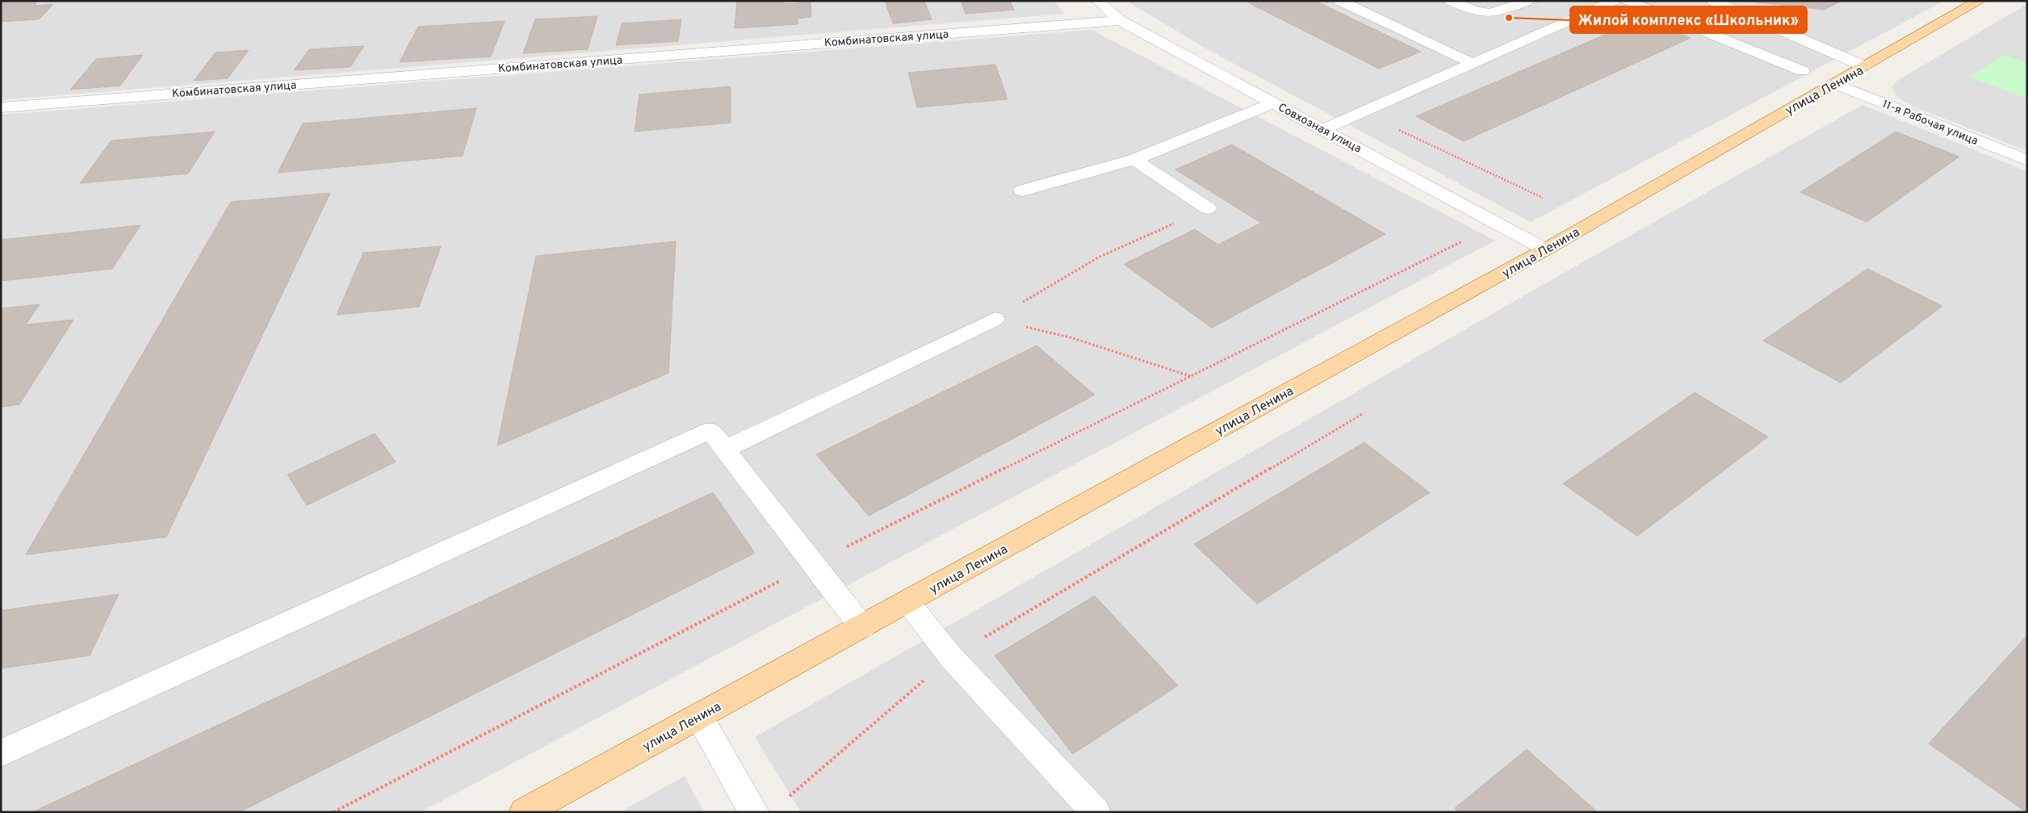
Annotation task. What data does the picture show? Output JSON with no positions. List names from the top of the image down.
{
  "streets": {
    "main road": ["улица Ленина"],
    "street": ["Комбинатовская улица", "11-я Рабочая улица", "Совхозная улица"]
  },
  "crossings": [
    ["Комбинатовская улица", "Совхозная улица"],
    ["улица Ленина", "11-я Рабочая улица"],
    ["улица Ленина", "Совхозная улица"]
  ],
  "places": ["Жилой комплекс «Школьник»"]
}
